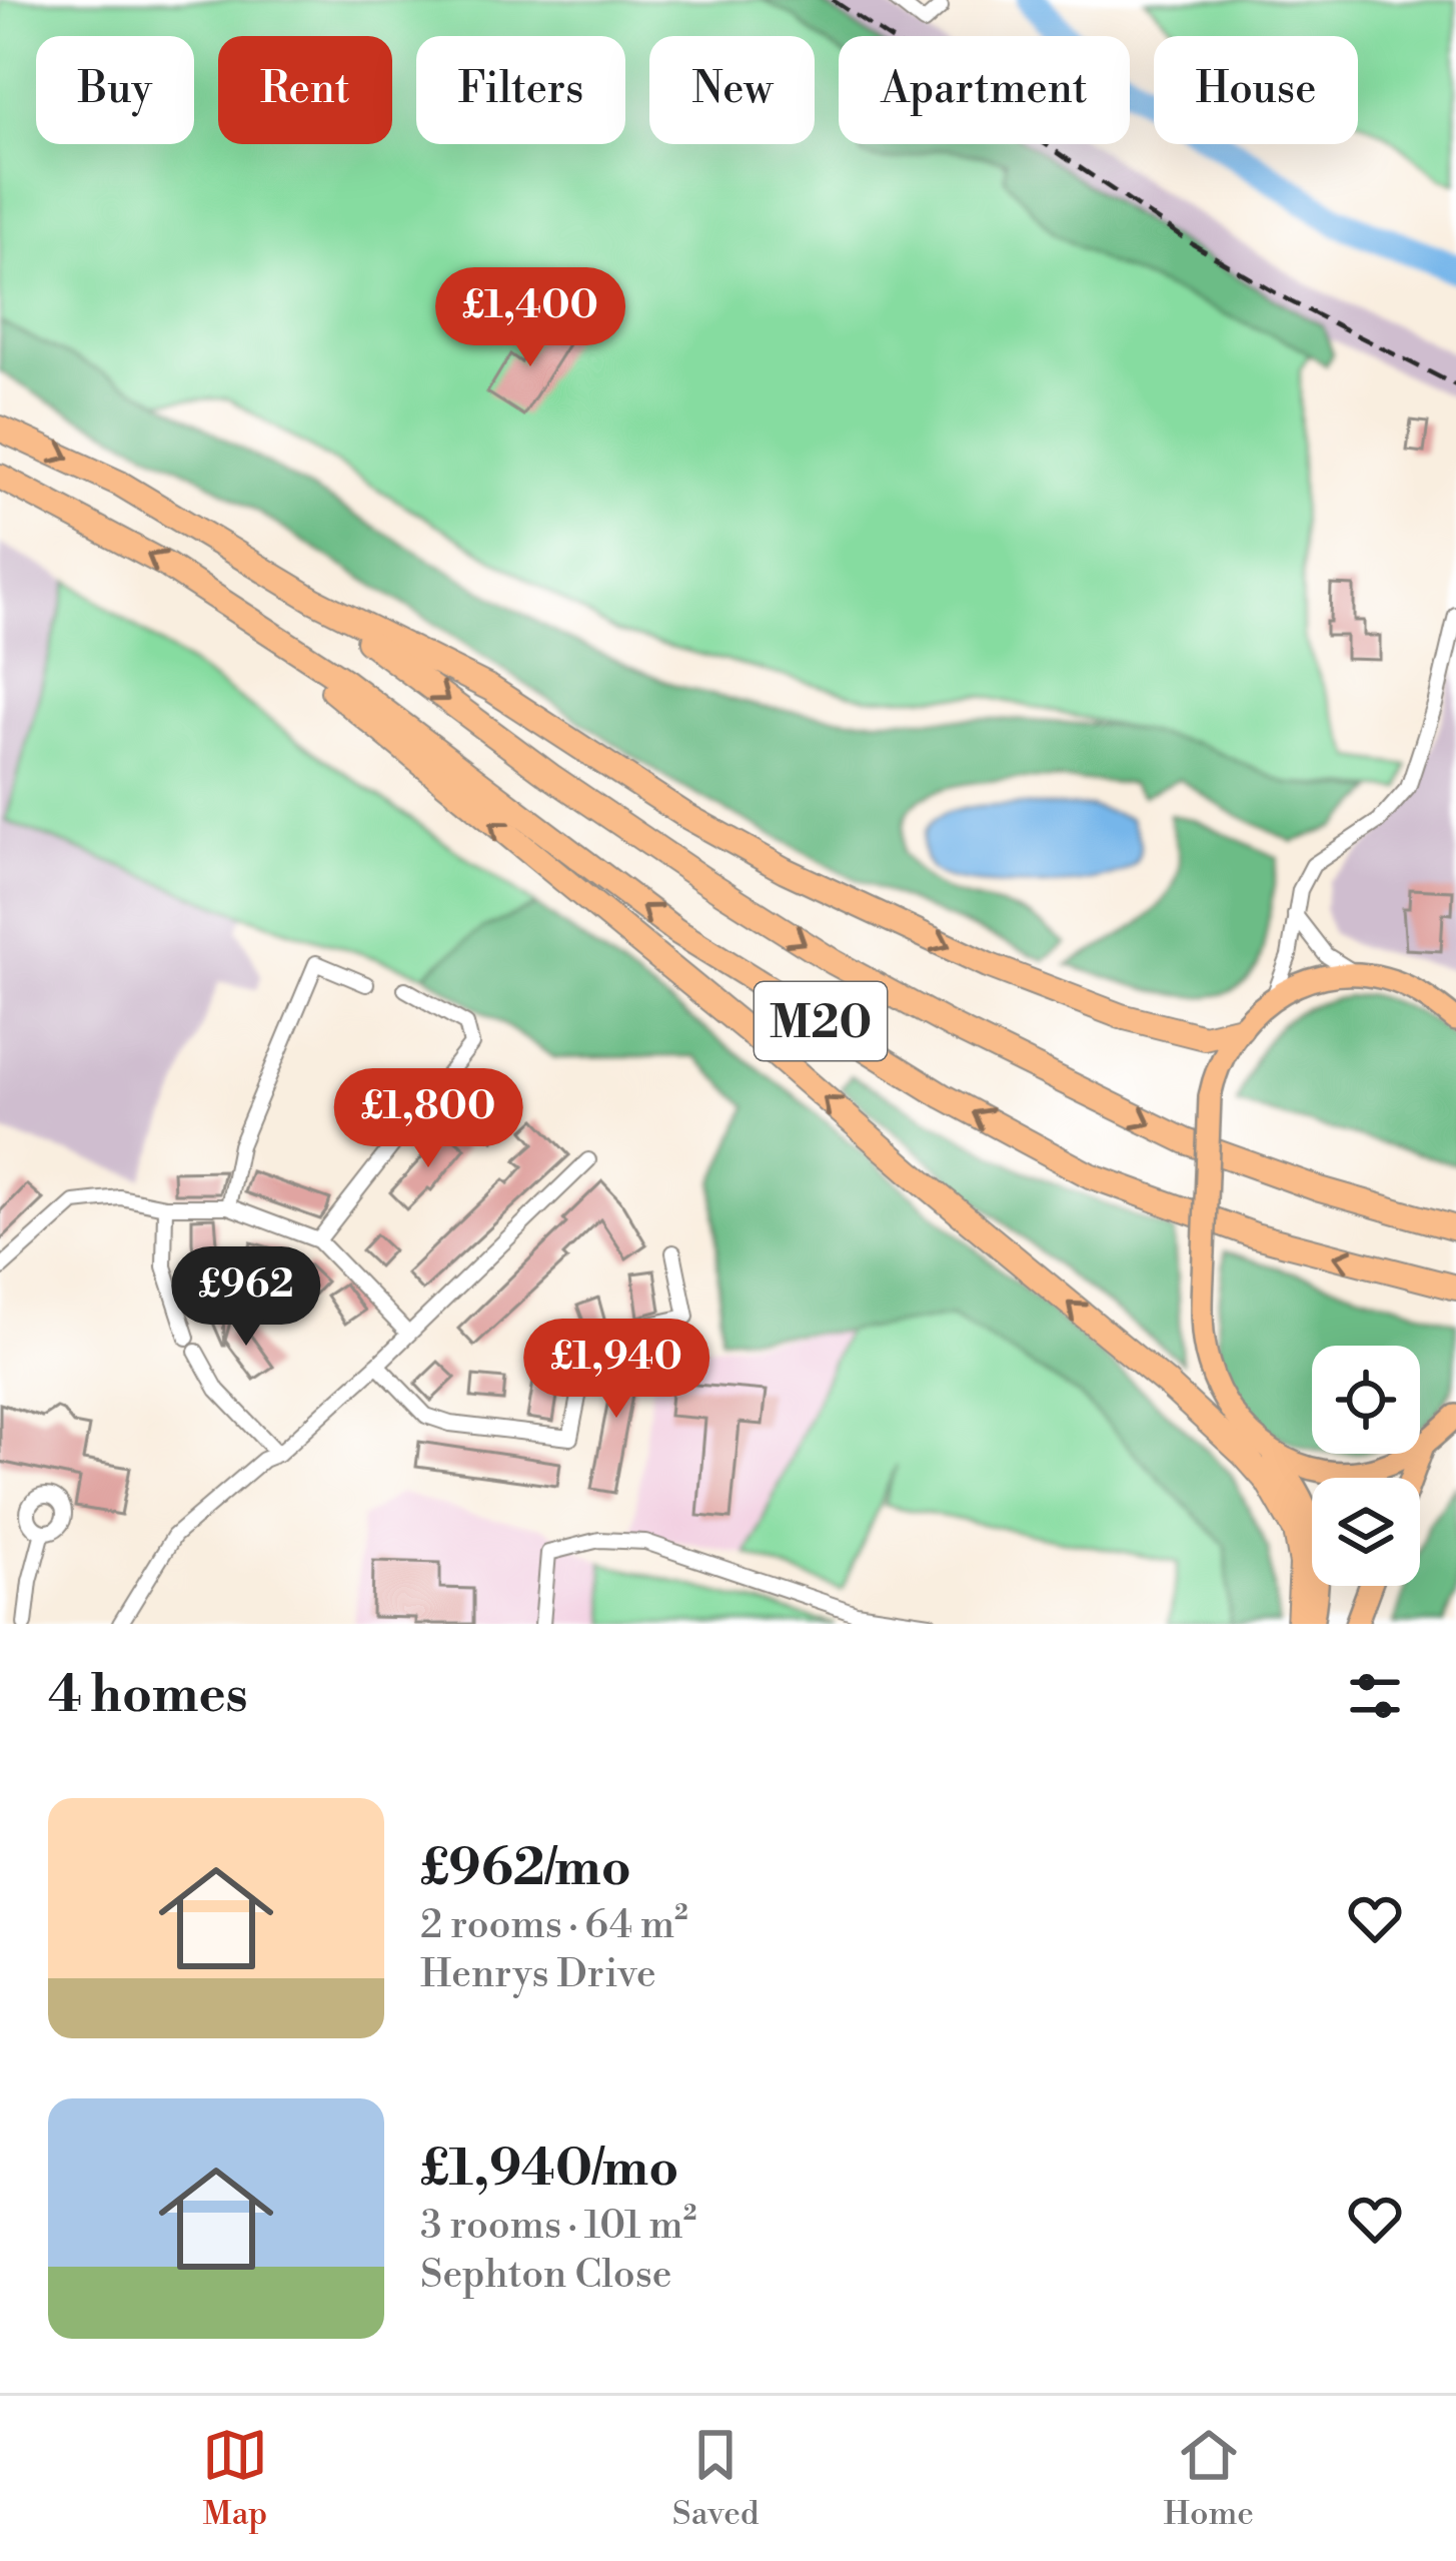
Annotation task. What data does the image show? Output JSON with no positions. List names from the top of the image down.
{
  "streets": {
    "highway": ["M20"]
  },
  "page": {
    "chip": [
      "Buy",
      "Rent",
      "Filters",
      "New",
      "Apartment",
      "House"
    ],
    "price": [
      "£1,400",
      "£1,800",
      "£962",
      "£1,940"
    ],
    "heading": "4 homes",
    "list": [
      {
        "name": "£962/mo",
        "note": "2 rooms · 64 m² · Henrys Drive"
      },
      {
        "name": "£1,940/mo",
        "note": "3 rooms · 101 m² · Sephton Close"
      }
    ],
    "tabs": ["Map", "Saved", "Home"]
  }
}
